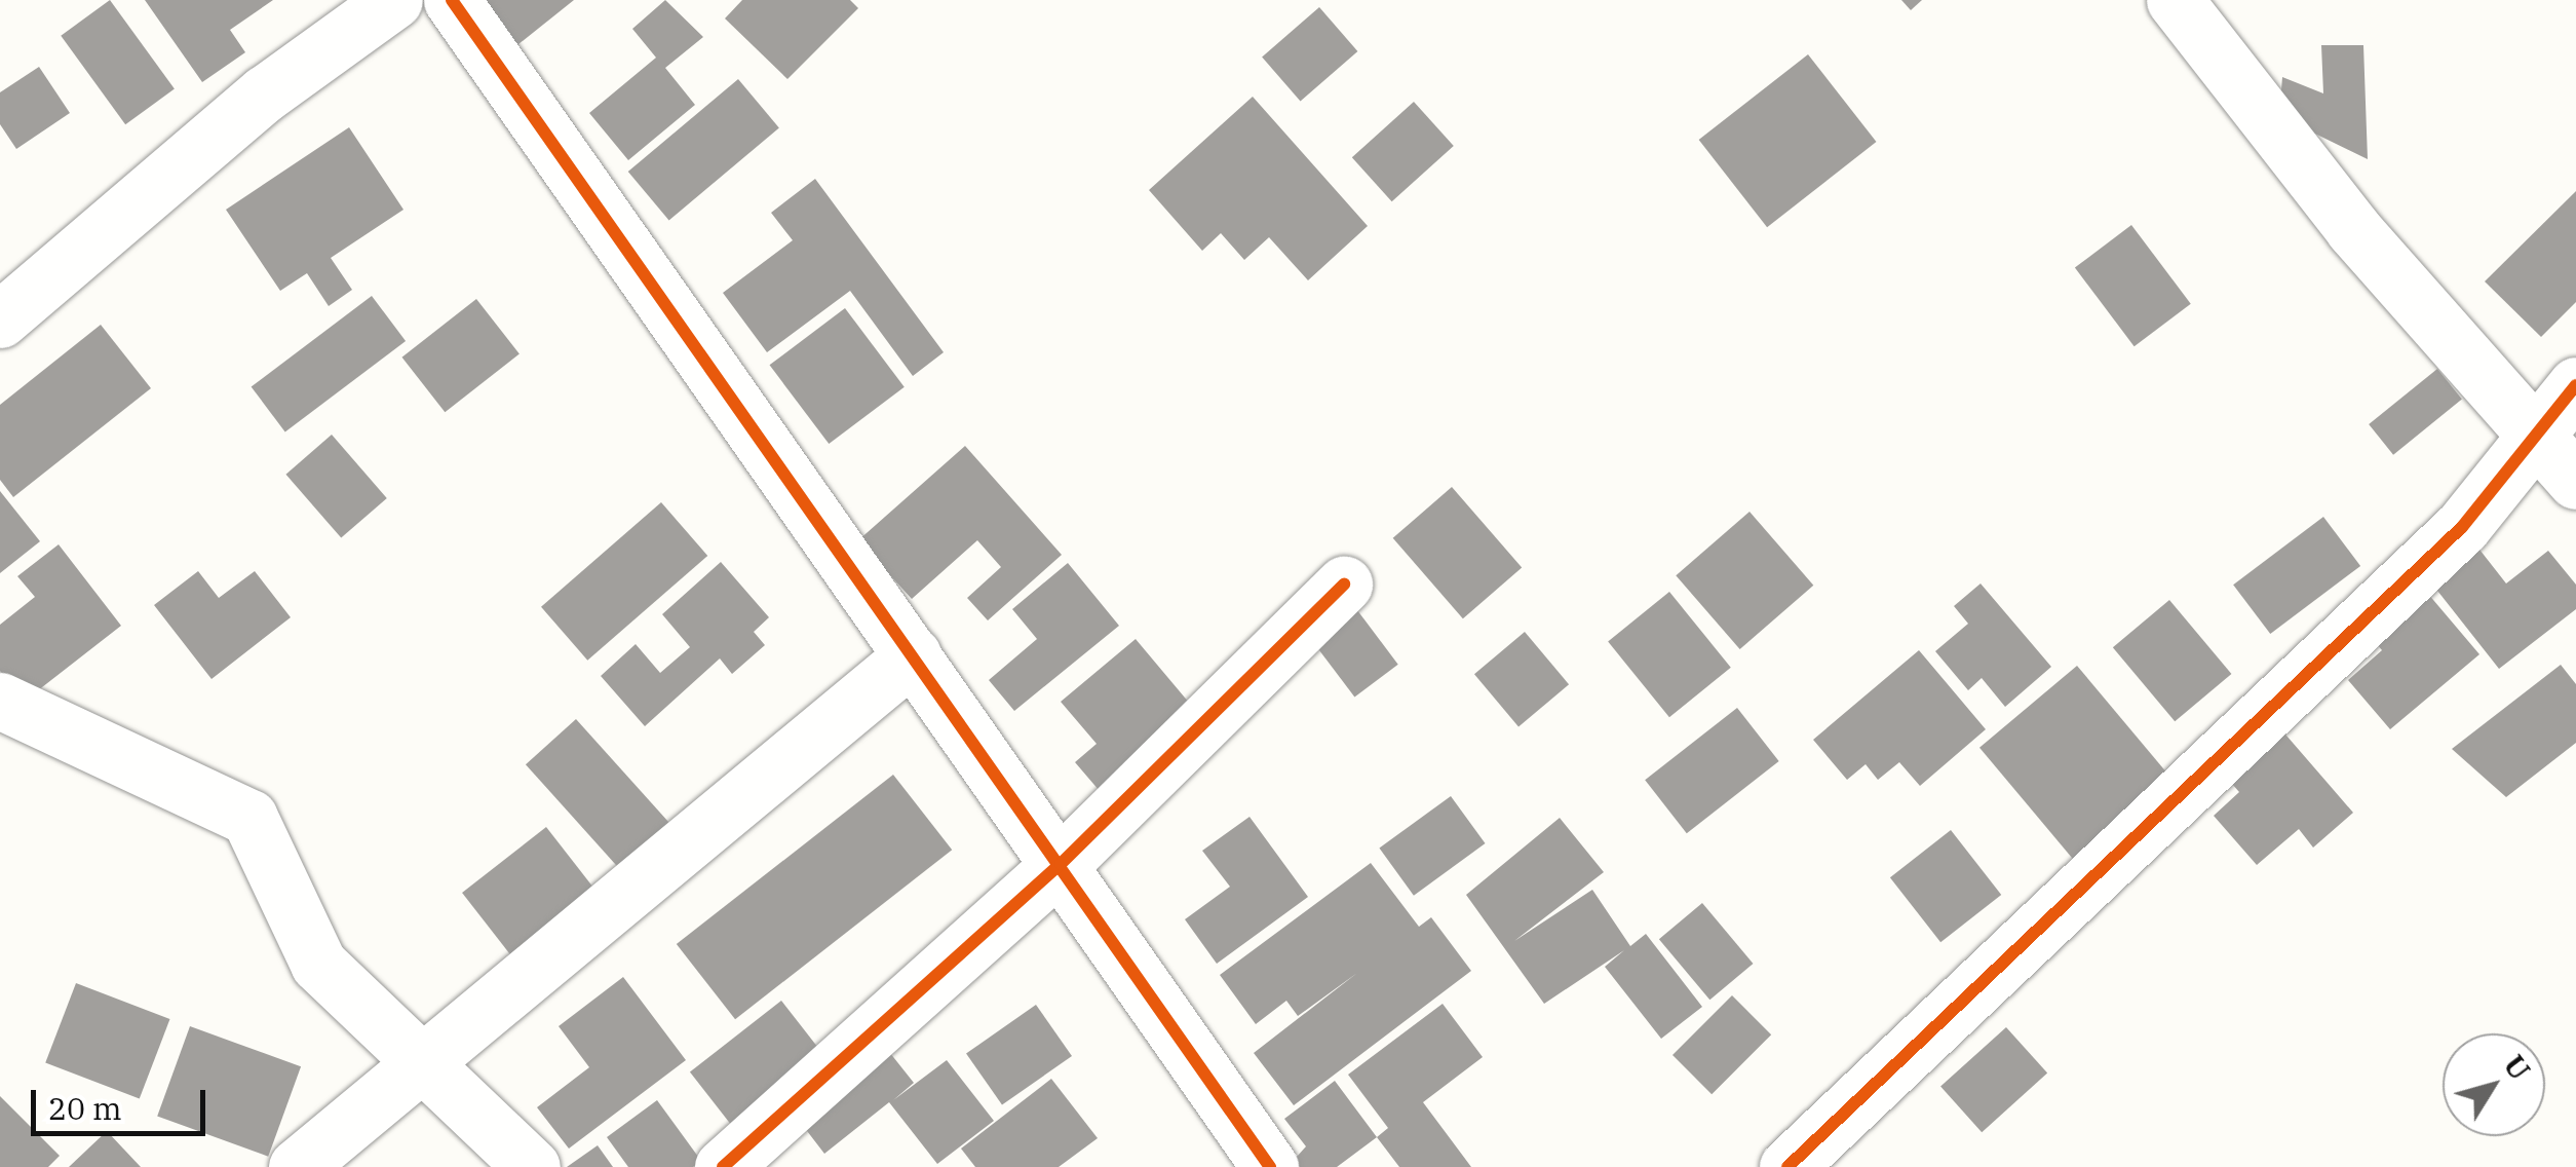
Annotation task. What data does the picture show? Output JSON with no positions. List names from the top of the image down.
{
  "scale_bar": "20 m",
  "north": "top right"
}
